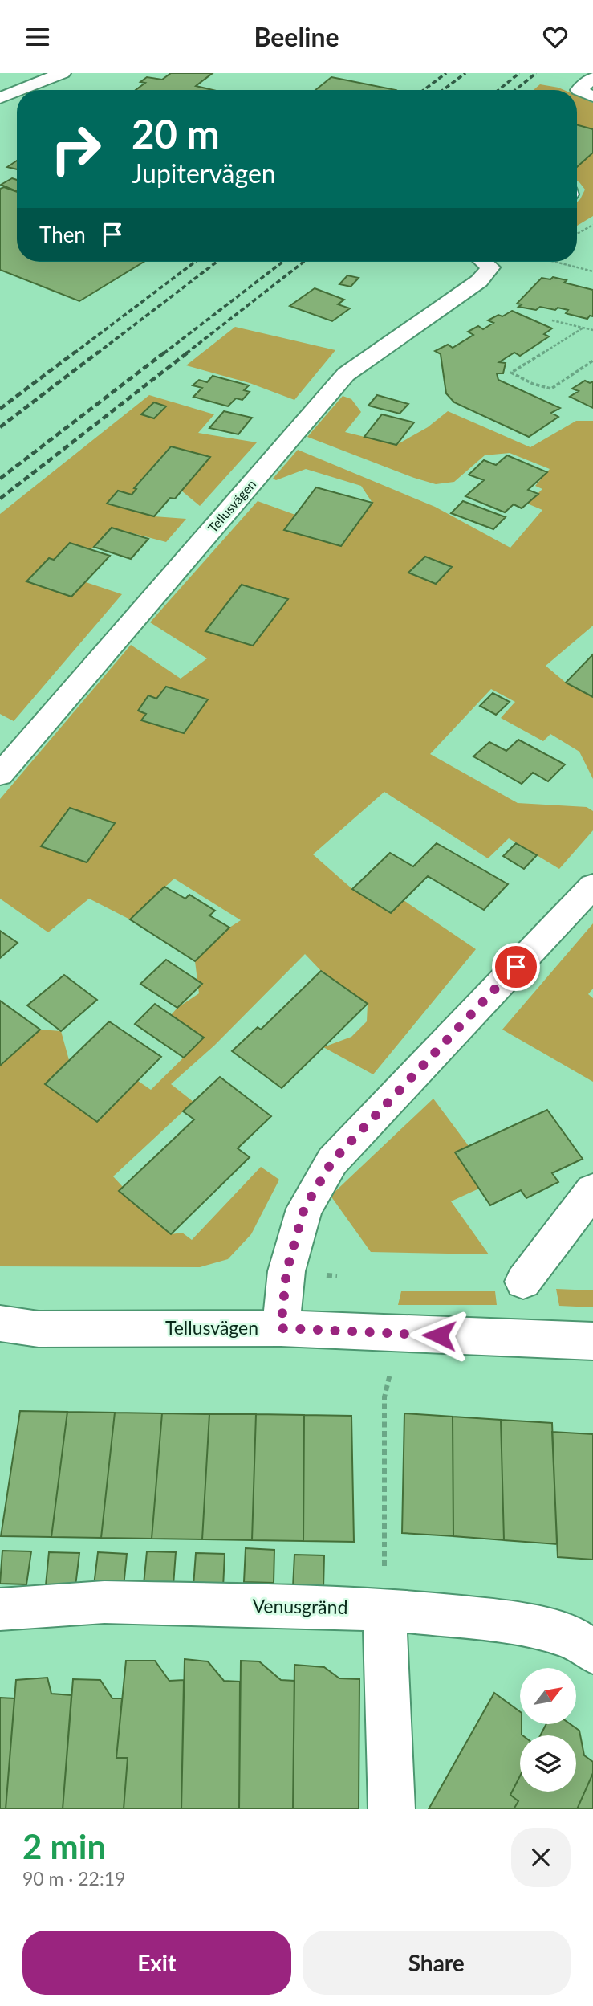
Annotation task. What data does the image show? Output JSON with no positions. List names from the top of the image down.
{
  "streets": {
    "street": ["Tellusvägen", "Venusgränd"]
  },
  "north": "top right",
  "page": {
    "header": "Beeline",
    "turn": ["20 m", "Jupitervägen"],
    "then": "Then",
    "heading": ["2 min", "90 m · 22:19"],
    "buttons": ["Exit", "Share"]
  }
}
